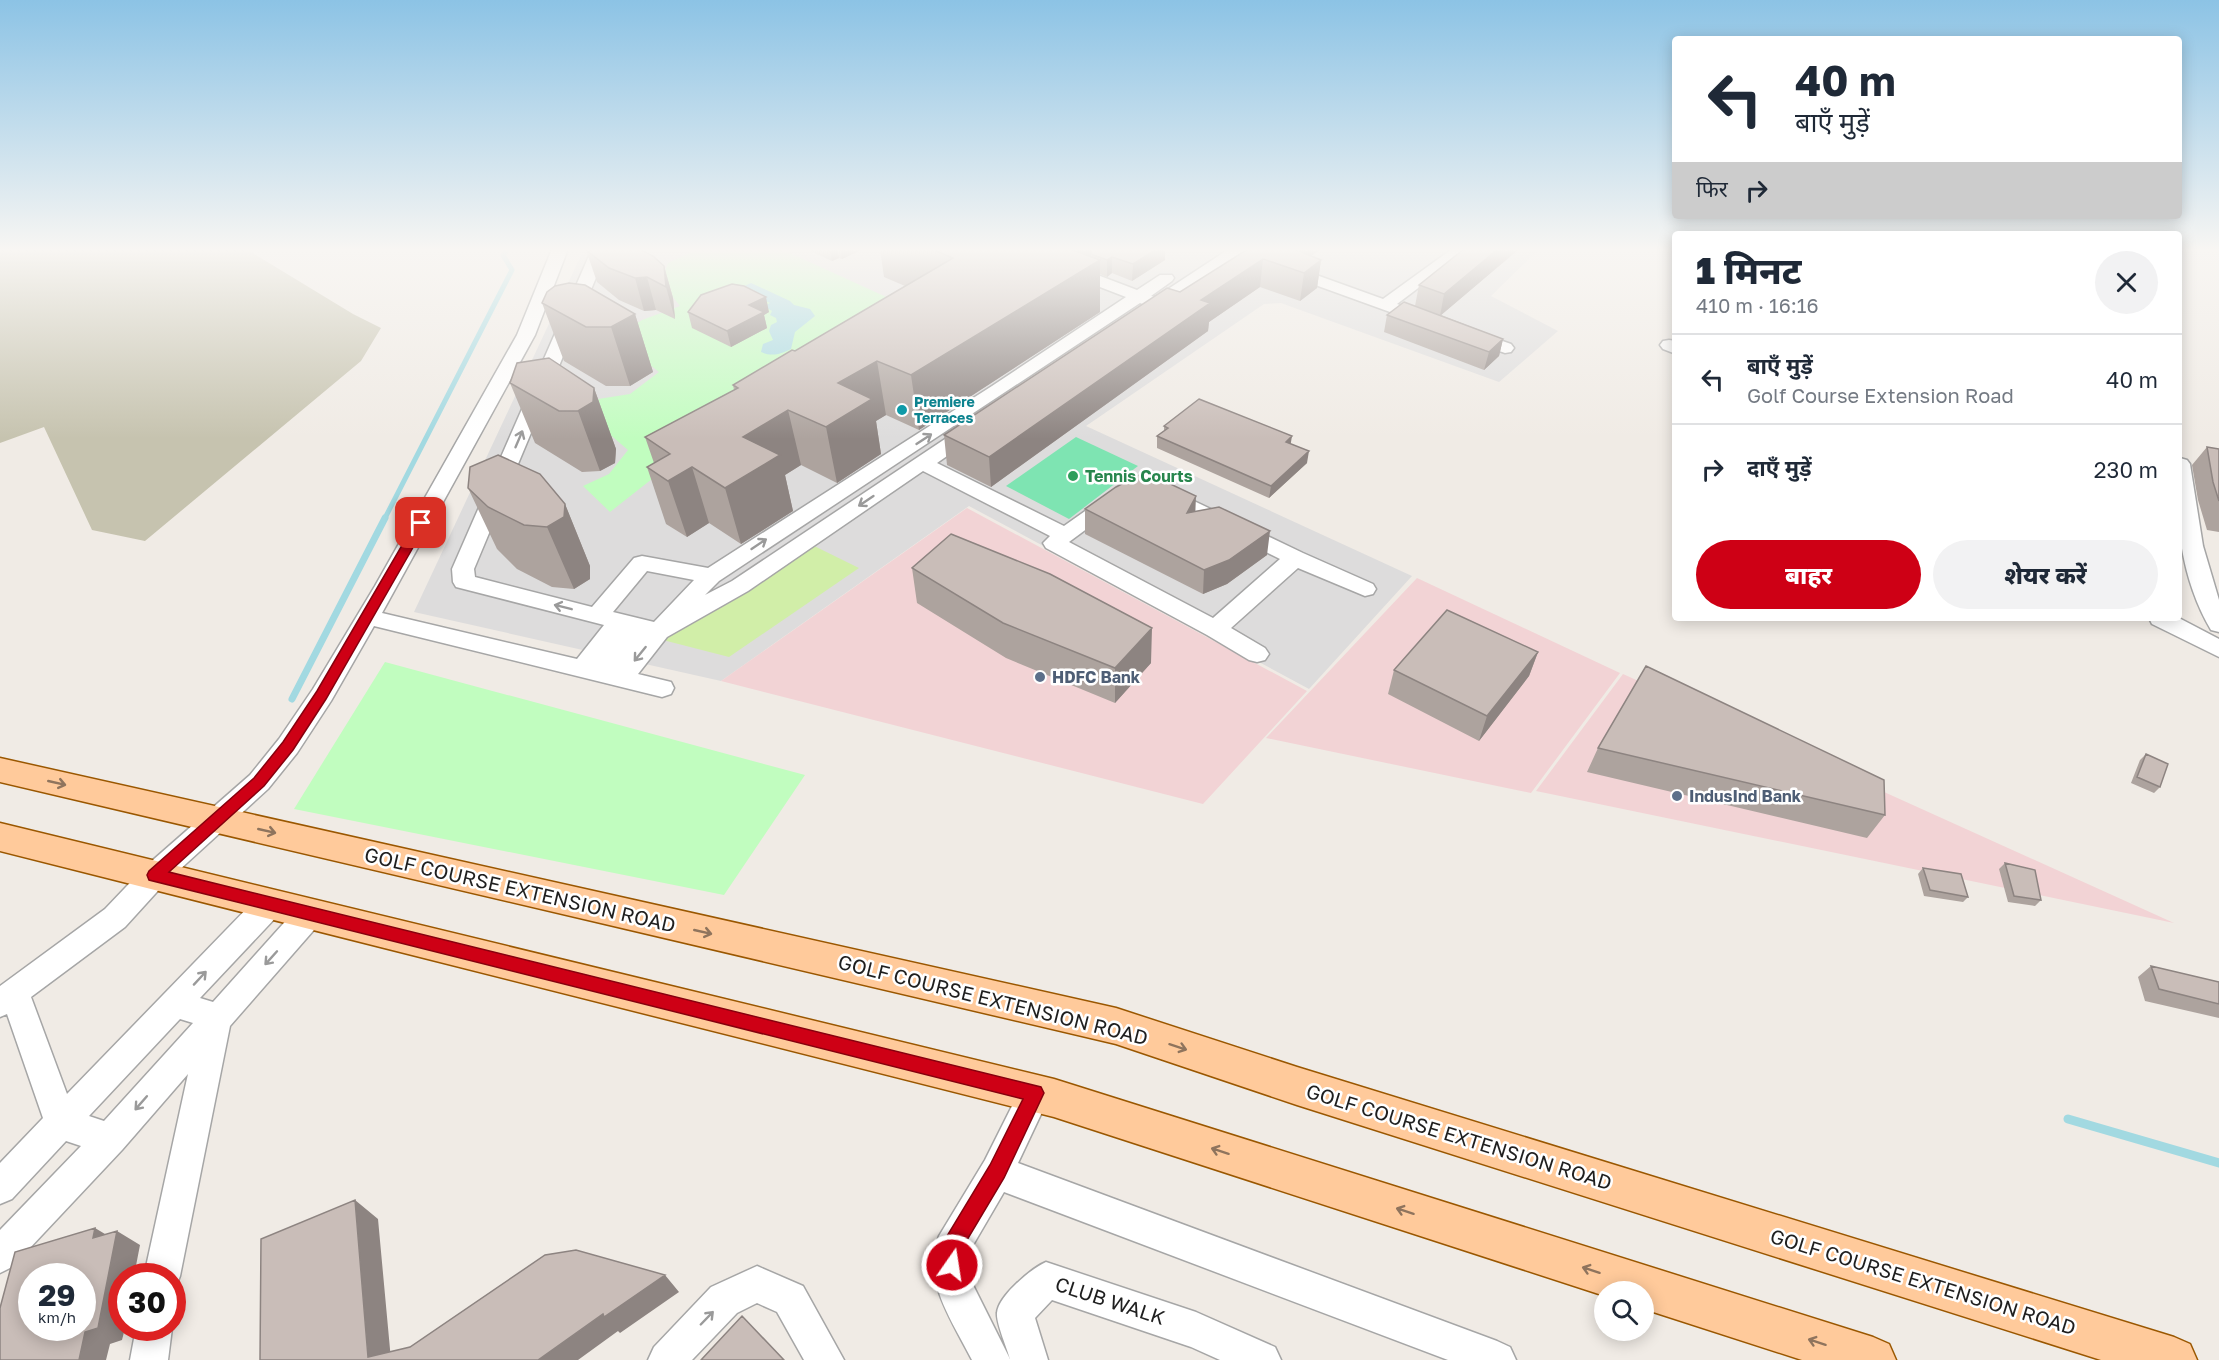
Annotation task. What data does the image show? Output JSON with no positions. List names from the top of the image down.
{
  "streets": {
    "main road": ["GOLF COURSE EXTENSION ROAD"],
    "street": ["CLUB WALK"]
  },
  "places": [
    "Premiere Terraces",
    "Tennis Courts",
    "HDFC Bank",
    "IndusInd Bank"
  ],
  "page": {
    "turn": ["40 m", "बाएँ मुड़ें"],
    "then": "फिर",
    "heading": ["1 मिनट", "410 m · 16:16"],
    "list": [
      {
        "name": "बाएँ मुड़ें",
        "note": "Golf Course Extension Road",
        "value": "40 m"
      },
      {
        "name": "दाएँ मुड़ें",
        "value": "230 m"
      }
    ],
    "buttons": ["बाहर", "शेयर करें"],
    "speed": "29 km/h",
    "limit": "30"
  }
}
